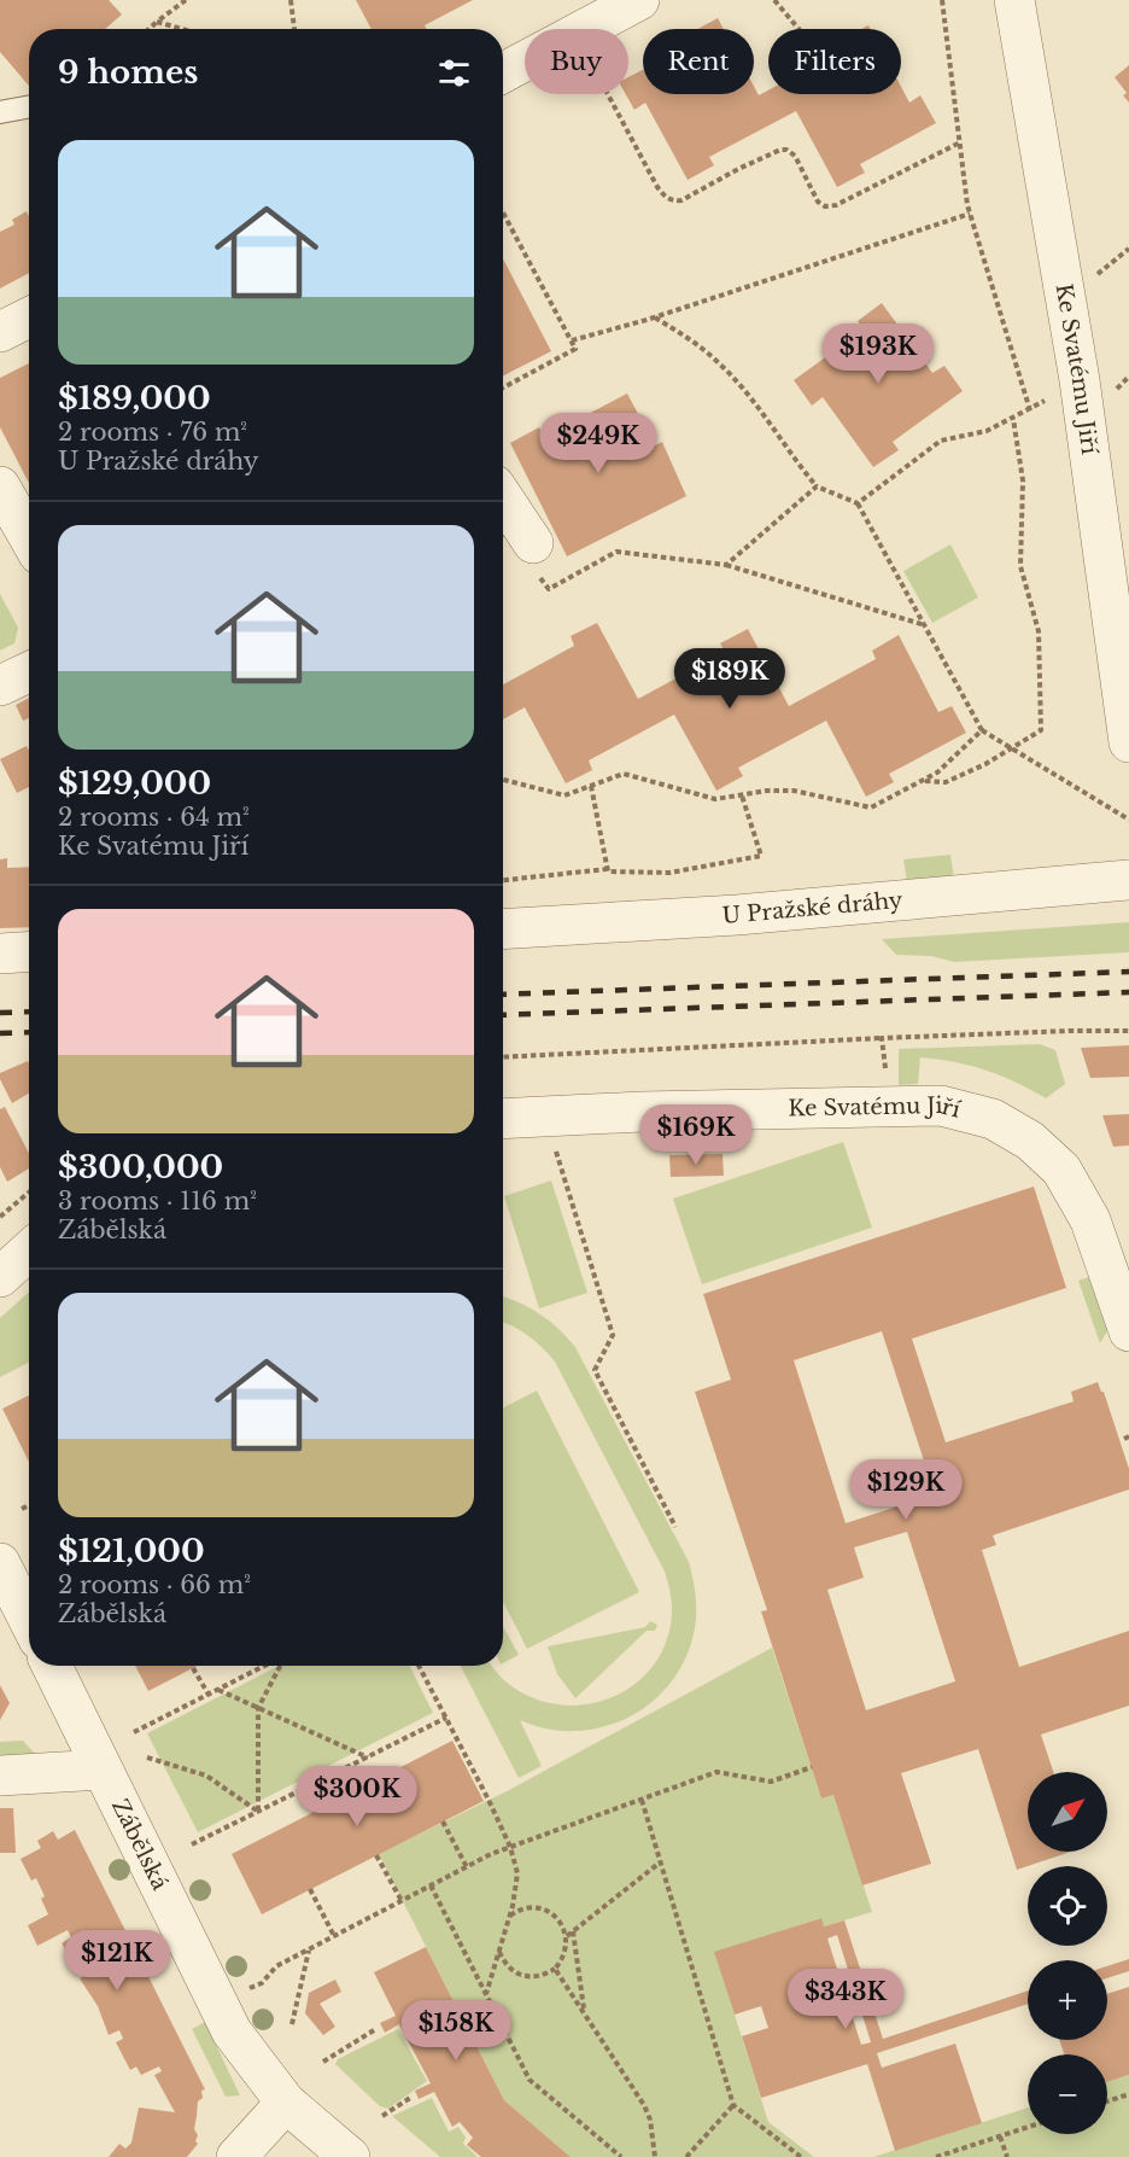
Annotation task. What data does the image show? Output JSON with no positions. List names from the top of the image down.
{
  "streets": {
    "street": ["Ke Svatému Jiří", "U Pražské dráhy", "Zábělská"]
  },
  "north": "top right",
  "page": {
    "chip": ["Buy", "Rent", "Filters"],
    "heading": "9 homes",
    "list": [
      {
        "name": "$189,000",
        "note": "2 rooms · 76 m² · U Pražské dráhy"
      },
      {
        "name": "$129,000",
        "note": "2 rooms · 64 m² · Ke Svatému Jiří"
      },
      {
        "name": "$300,000",
        "note": "3 rooms · 116 m² · Zábělská"
      },
      {
        "name": "$121,000",
        "note": "2 rooms · 66 m² · Zábělská"
      }
    ],
    "price": [
      "$193K",
      "$249K",
      "$189K",
      "$169K",
      "$129K",
      "$300K",
      "$121K",
      "$343K",
      "$158K"
    ],
    "map_buttons": ["+", "−"]
  }
}
